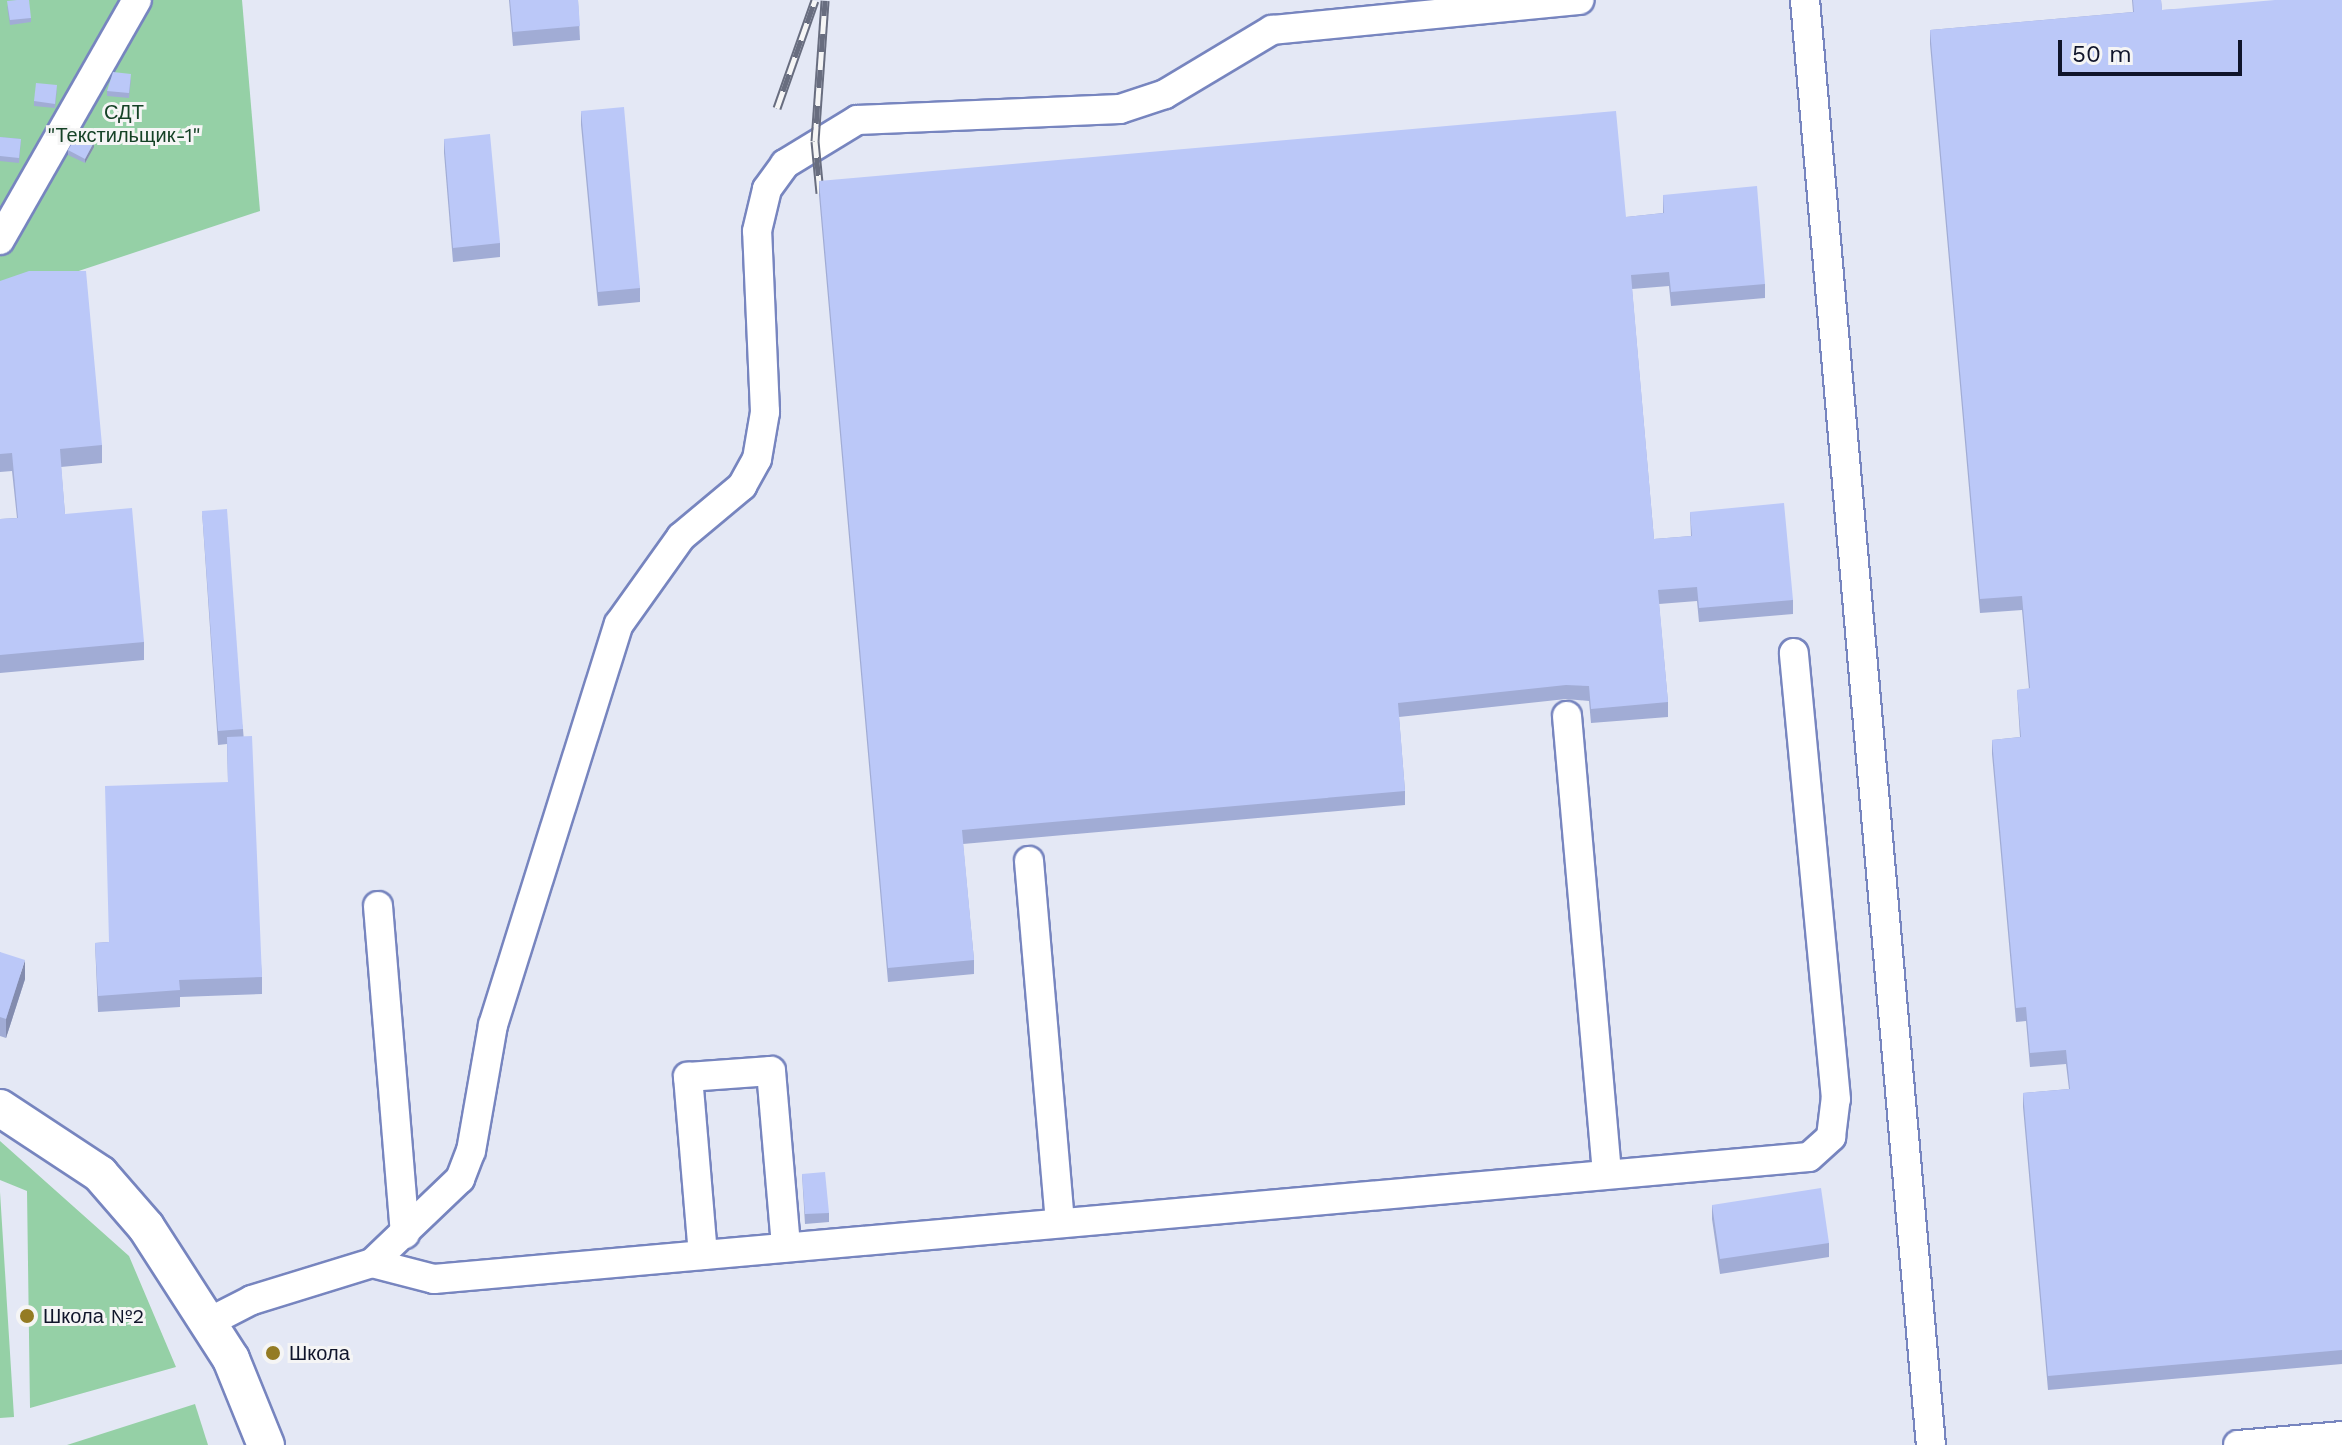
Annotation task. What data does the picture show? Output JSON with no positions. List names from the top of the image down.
{
  "parks": ["СДТ \"Текстильщик-1\""],
  "places": ["Школа №2", "Школа"],
  "scale_bar": "50 m"
}
